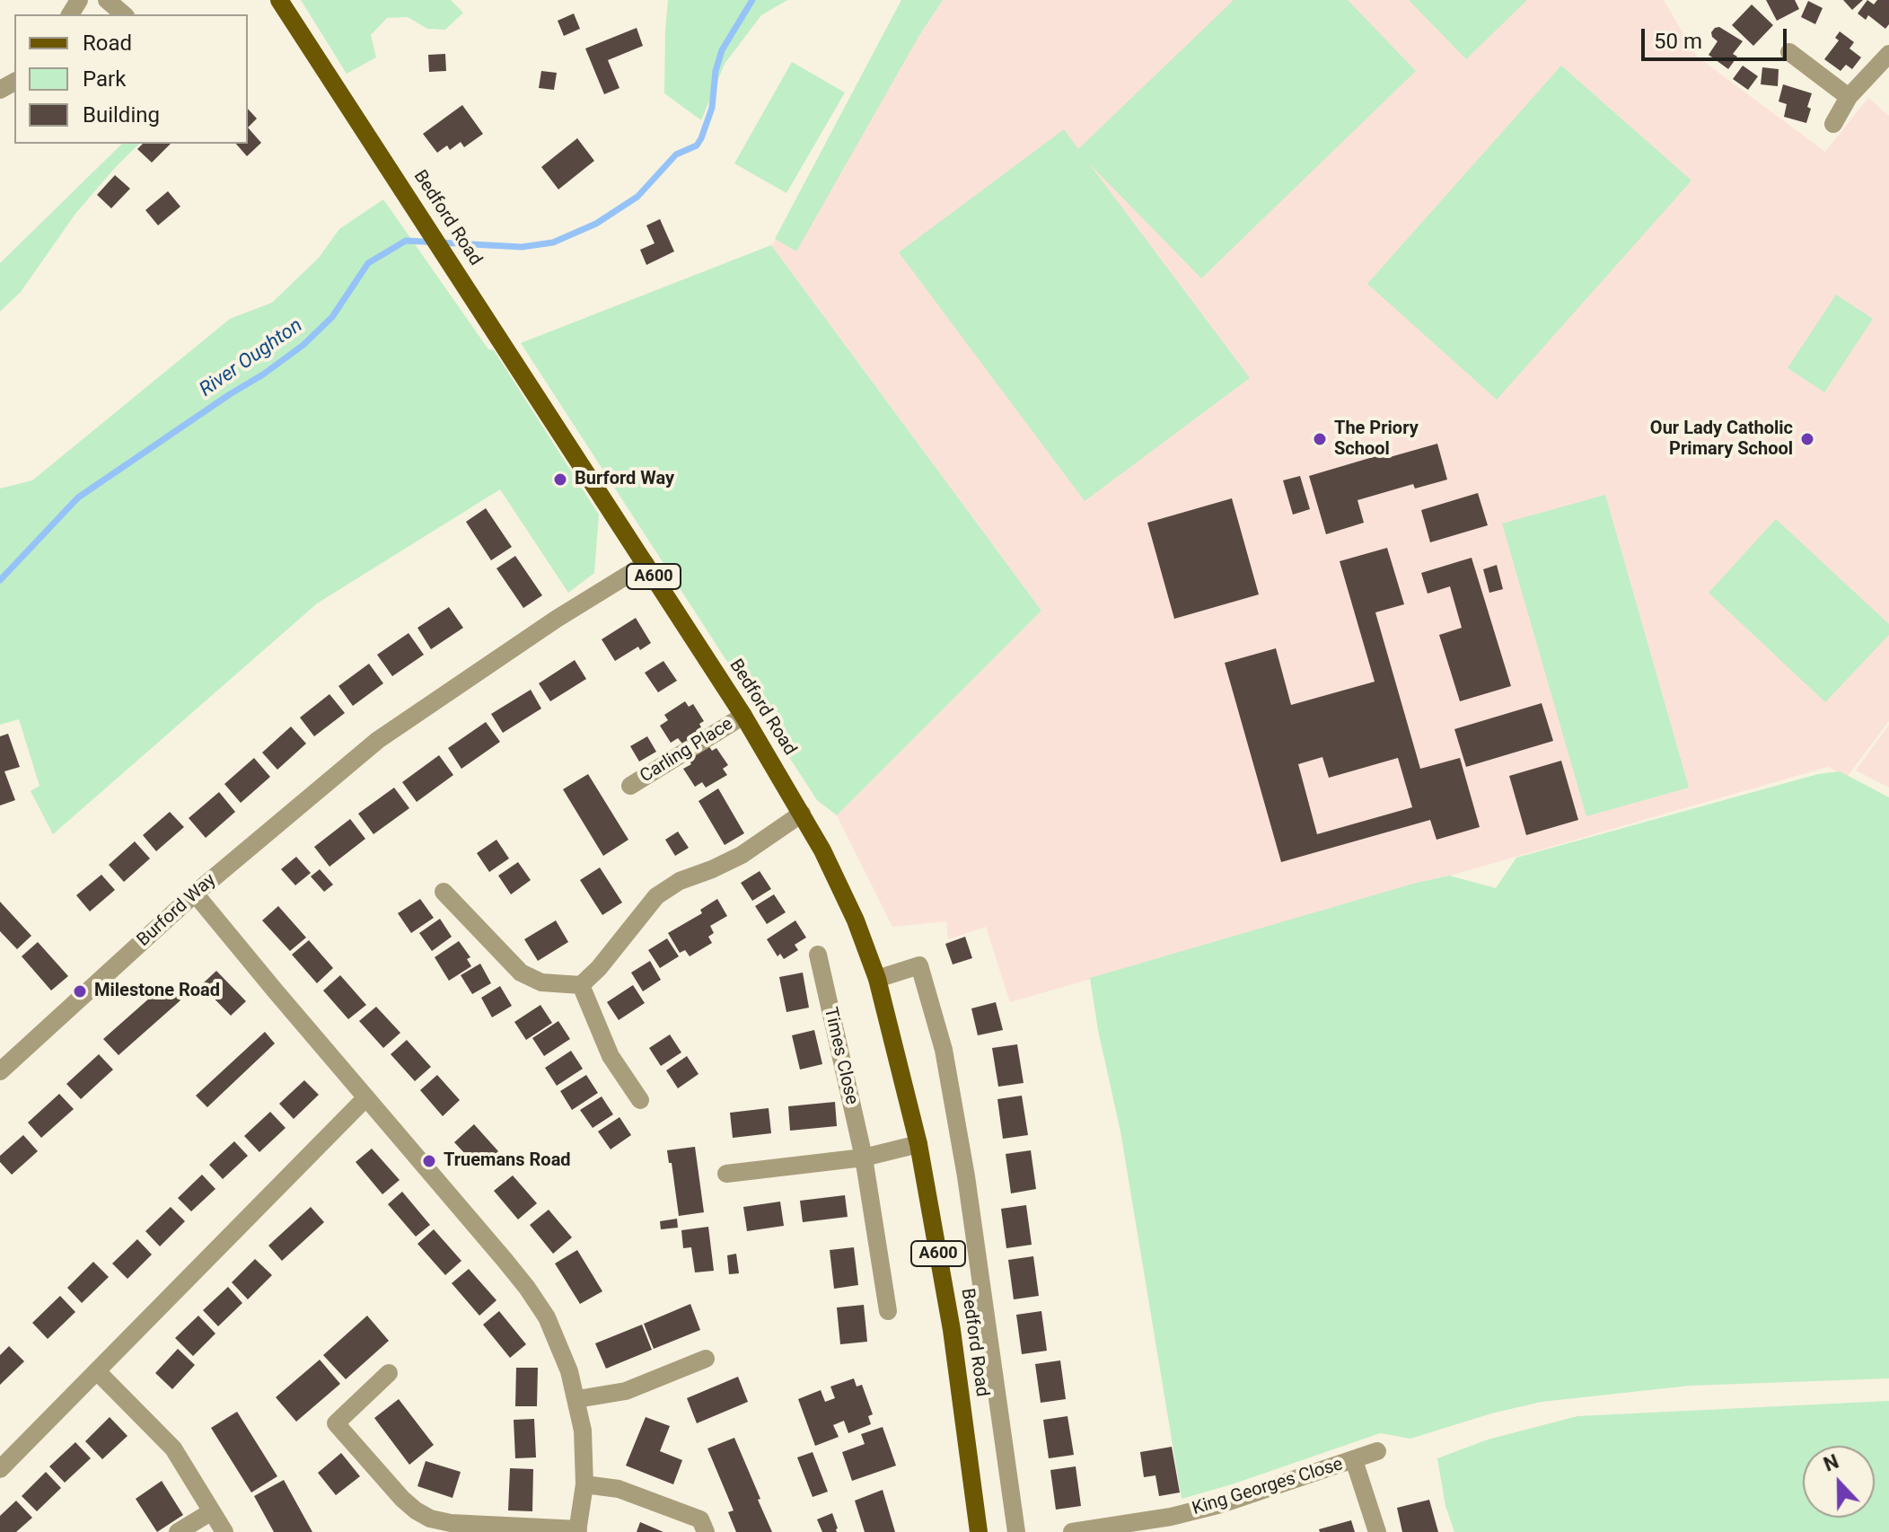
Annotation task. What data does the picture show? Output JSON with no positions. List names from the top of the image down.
{
  "streets": {
    "main road": ["Bedford Road", "A600"],
    "street": [
      "Carling Place",
      "Burford Way",
      "Times Close",
      "King Georges Close"
    ]
  },
  "crossings": [
    ["Bedford Road", "Carling Place"],
    ["Bedford Road", "Burford Way"]
  ],
  "water": ["River Oughton"],
  "places": [
    "The Priory School",
    "Our Lady Catholic Primary School",
    "Burford Way",
    "Milestone Road",
    "Truemans Road"
  ],
  "legend": ["Road", "Park", "Building"],
  "scale_bar": "50 m",
  "north": "top"
}
